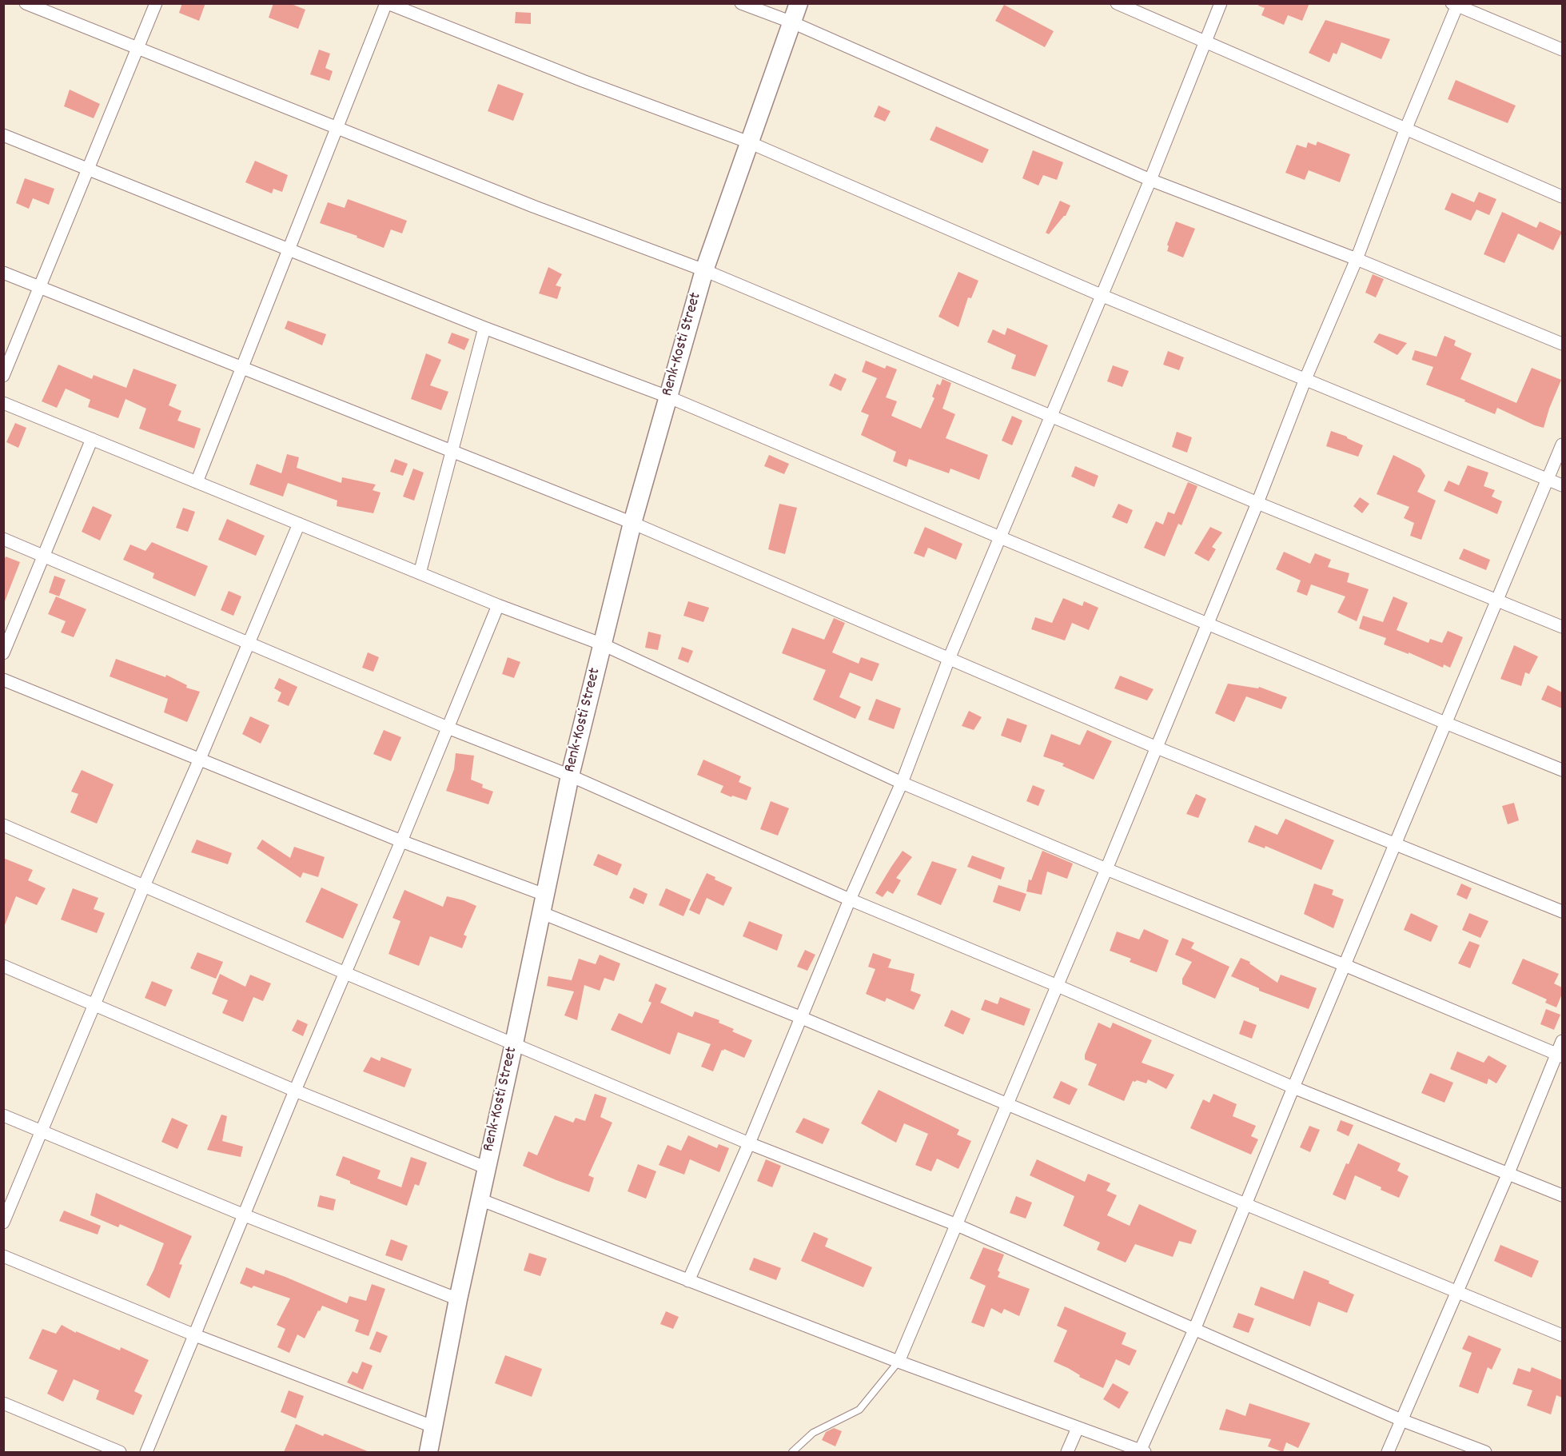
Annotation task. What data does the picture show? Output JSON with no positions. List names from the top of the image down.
{
  "streets": {
    "main road": ["Renk-Kosti Street"]
  }
}
